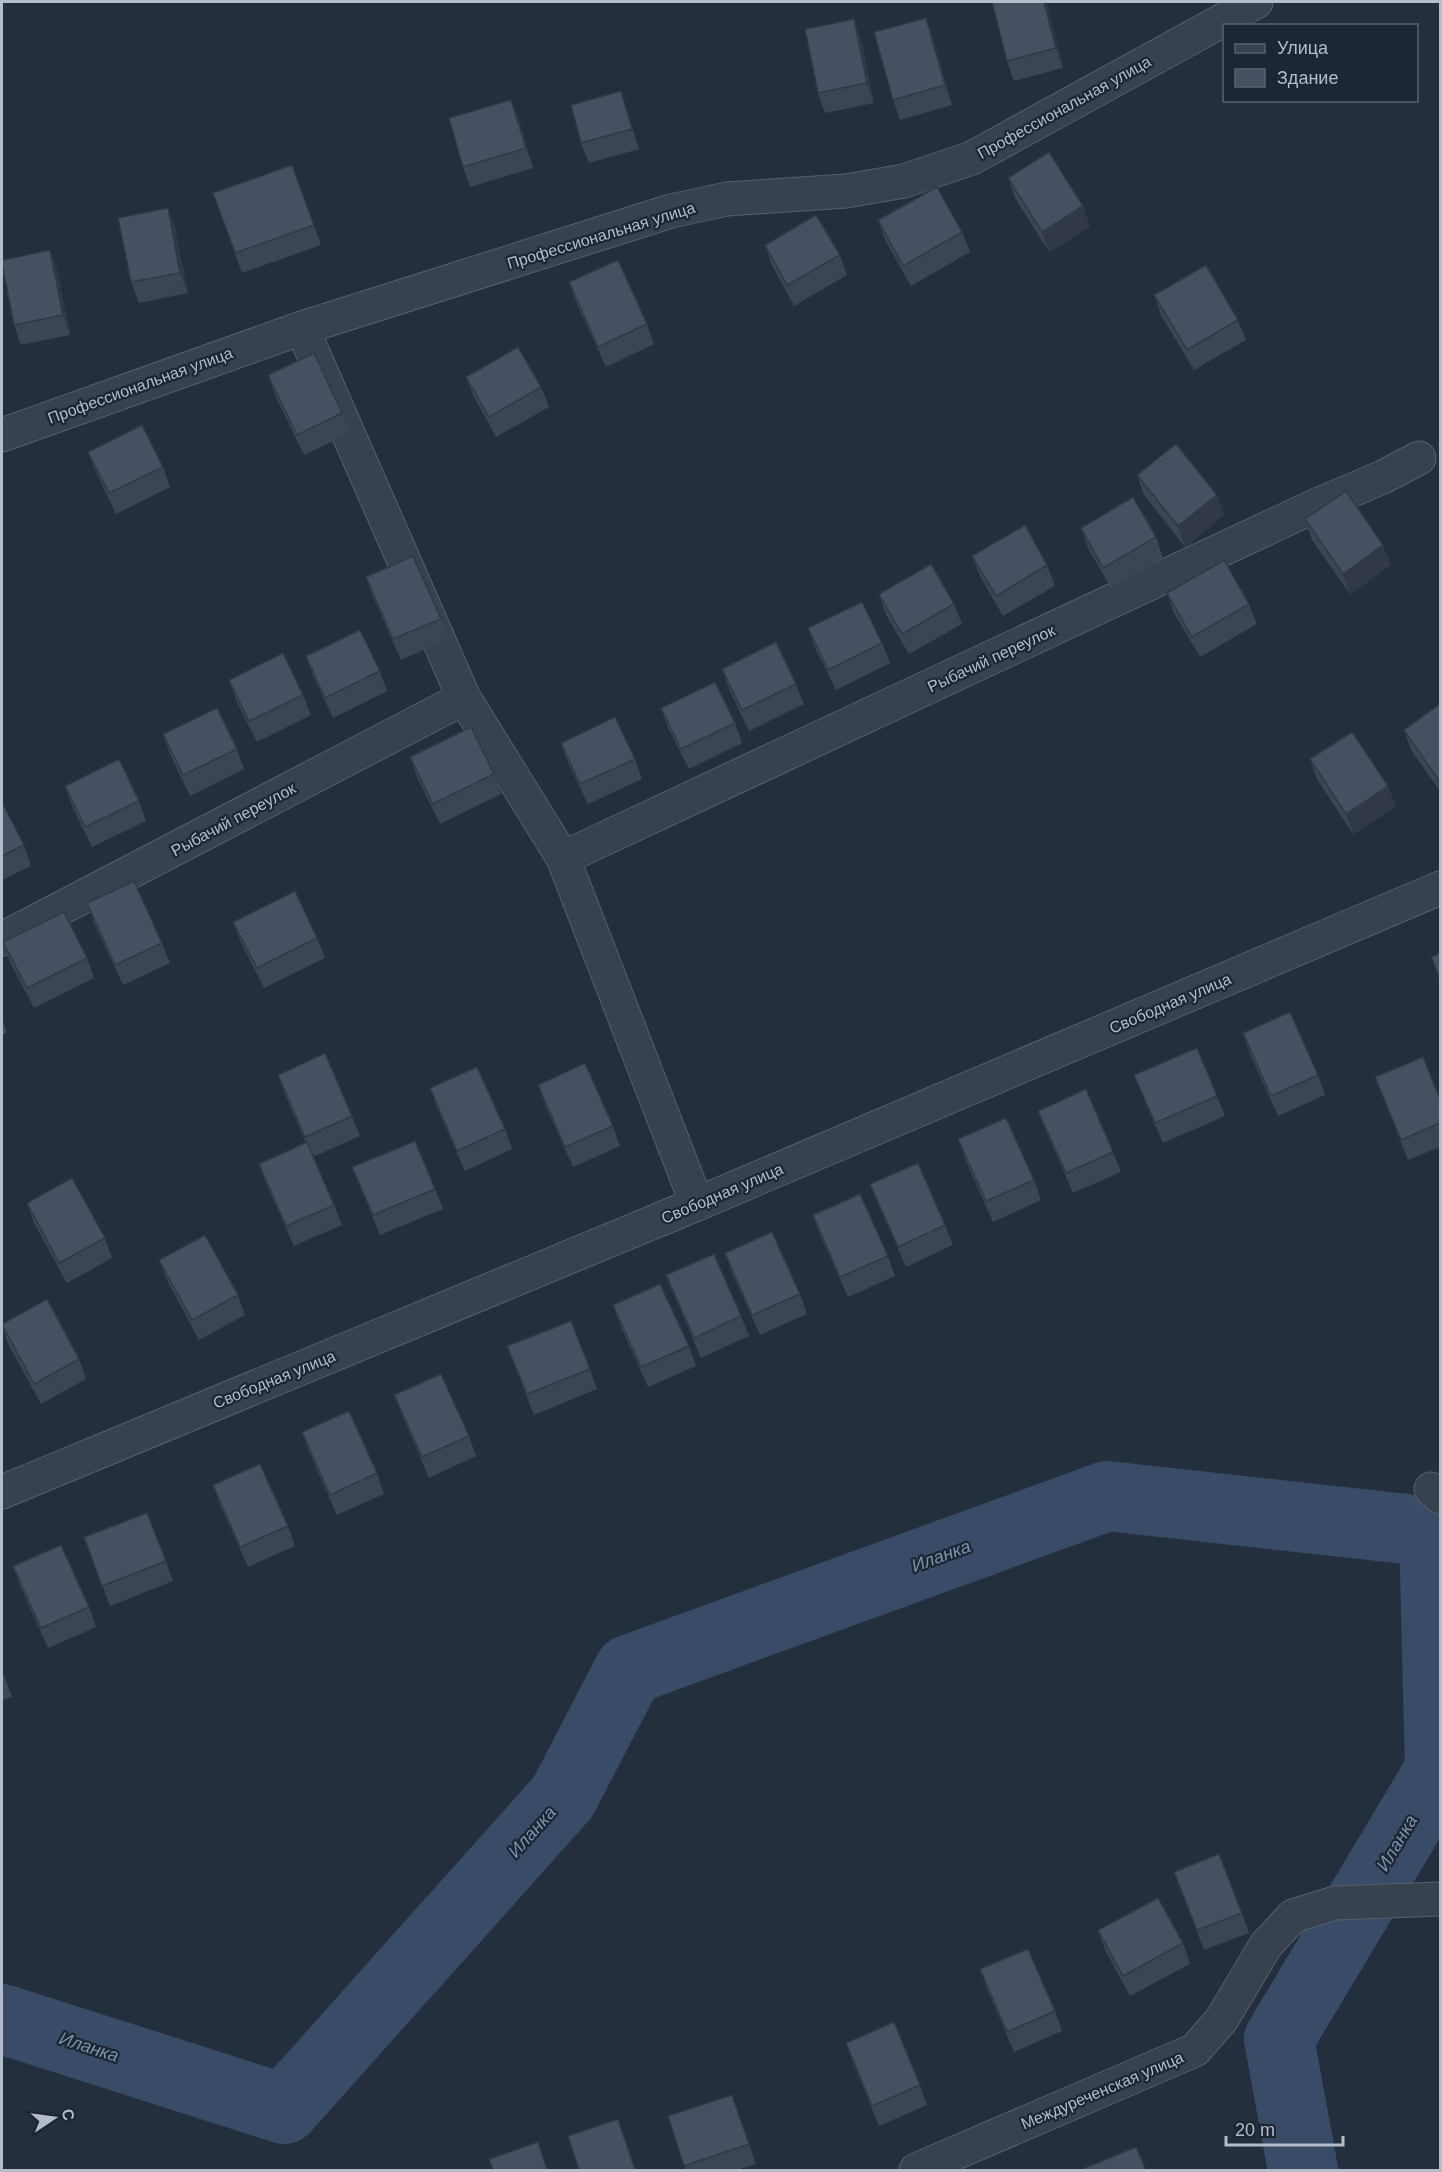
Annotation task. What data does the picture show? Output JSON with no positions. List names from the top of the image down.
{
  "streets": {
    "street": [
      "Профессиональная улица",
      "Рыбачий переулок",
      "Свободная улица",
      "Междуреченская улица"
    ]
  },
  "water": ["Иланка"],
  "legend": ["Улица", "Здание"],
  "scale_bar": "20 m",
  "north": "right"
}
